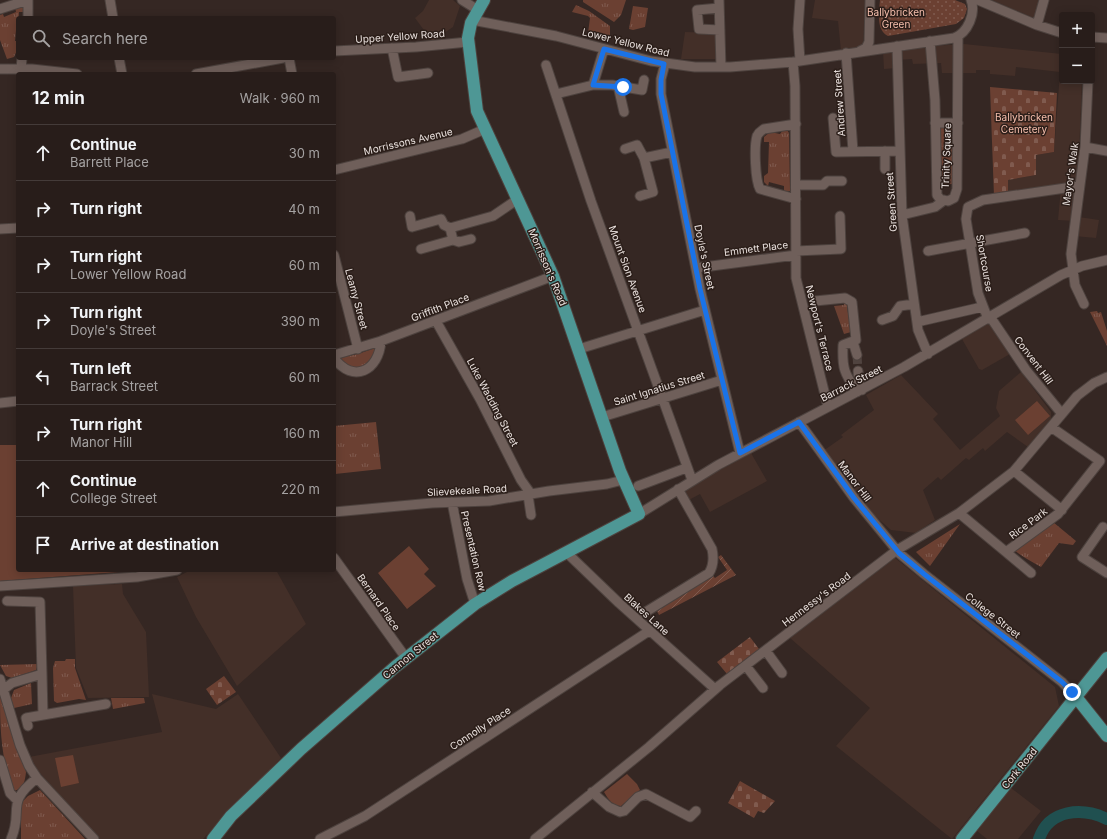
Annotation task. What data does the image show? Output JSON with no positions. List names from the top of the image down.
{
  "streets": {
    "main road": ["Morrisson's Road", "Cannon Street", "Cork Road"],
    "street": [
      "Upper Yellow Road",
      "Lower Yellow Road",
      "Andrew Street",
      "Morrissons Avenue",
      "Trinity Square",
      "Mayor's Walk",
      "Green Street",
      "Emmett Place",
      "Doyle's Street",
      "Shortcourse",
      "Mount Sion Avenue",
      "Leamy Street",
      "Griffith Place",
      "Newport's Terrace",
      "Convent Hill",
      "Barrack Street",
      "Saint Ignatius Street",
      "Luke Wadding Street",
      "Manor Hill",
      "Slievekeale Road",
      "Rice Park",
      "Presentation Row",
      "Hennessy's Road",
      "Bernard Place",
      "Blakes Lane",
      "College Street",
      "Connolly Place"
    ]
  },
  "crossings": [
    ["Upper Yellow Road", "Morrisson's Road"],
    ["Lower Yellow Road", "Andrew Street"],
    ["Lower Yellow Road", "Trinity Square"],
    ["Lower Yellow Road", "Green Street"],
    ["Lower Yellow Road", "Doyle's Street"],
    ["Lower Yellow Road", "Morrisson's Road"],
    ["Lower Yellow Road", "Newport's Terrace"],
    ["Morrissons Avenue", "Morrisson's Road"],
    ["Mayor's Walk", "Shortcourse"],
    ["Mayor's Walk", "Barrack Street"],
    ["Green Street", "Barrack Street"],
    ["Emmett Place", "Doyle's Street"],
    ["Emmett Place", "Newport's Terrace"],
    ["Doyle's Street", "Barrack Street"],
    ["Doyle's Street", "Saint Ignatius Street"],
    ["Shortcourse", "Convent Hill"],
    ["Shortcourse", "Barrack Street"],
    ["Morrisson's Road", "Griffith Place"],
    ["Morrisson's Road", "Barrack Street"],
    ["Morrisson's Road", "Saint Ignatius Street"],
    ["Morrisson's Road", "Slievekeale Road"],
    ["Morrisson's Road", "Cannon Street"],
    ["Mount Sion Avenue", "Barrack Street"],
    ["Mount Sion Avenue", "Saint Ignatius Street"],
    ["Leamy Street", "Griffith Place"],
    ["Griffith Place", "Luke Wadding Street"],
    ["Newport's Terrace", "Barrack Street"],
    ["Convent Hill", "Barrack Street"],
    ["Convent Hill", "Hennessy's Road"],
    ["Barrack Street", "Manor Hill"],
    ["Barrack Street", "Cannon Street"],
    ["Luke Wadding Street", "Slievekeale Road"],
    ["Manor Hill", "Hennessy's Road"],
    ["Manor Hill", "College Street"],
    ["Slievekeale Road", "Presentation Row"],
    ["Rice Park", "Hennessy's Road"],
    ["Presentation Row", "Cannon Street"],
    ["Hennessy's Road", "Blakes Lane"],
    ["Hennessy's Road", "College Street"],
    ["Bernard Place", "Cannon Street"],
    ["Blakes Lane", "Cannon Street"],
    ["Blakes Lane", "Connolly Place"],
    ["College Street", "Cork Road"]
  ],
  "parks": ["Ballybricken Green", "Ballybricken Cemetery"],
  "page": {
    "map_buttons": ["+", "−"],
    "search": "Search here",
    "heading": ["12 min", "Walk · 960 m"],
    "list": [
      ["Continue", "Barrett Place", "30 m"],
      ["Turn right", "40 m"],
      ["Turn right", "Lower Yellow Road", "60 m"],
      ["Turn right", "Doyle's Street", "390 m"],
      ["Turn left", "Barrack Street", "60 m"],
      ["Turn right", "Manor Hill", "160 m"],
      ["Continue", "College Street", "220 m"],
      "Arrive at destination"
    ]
  }
}
